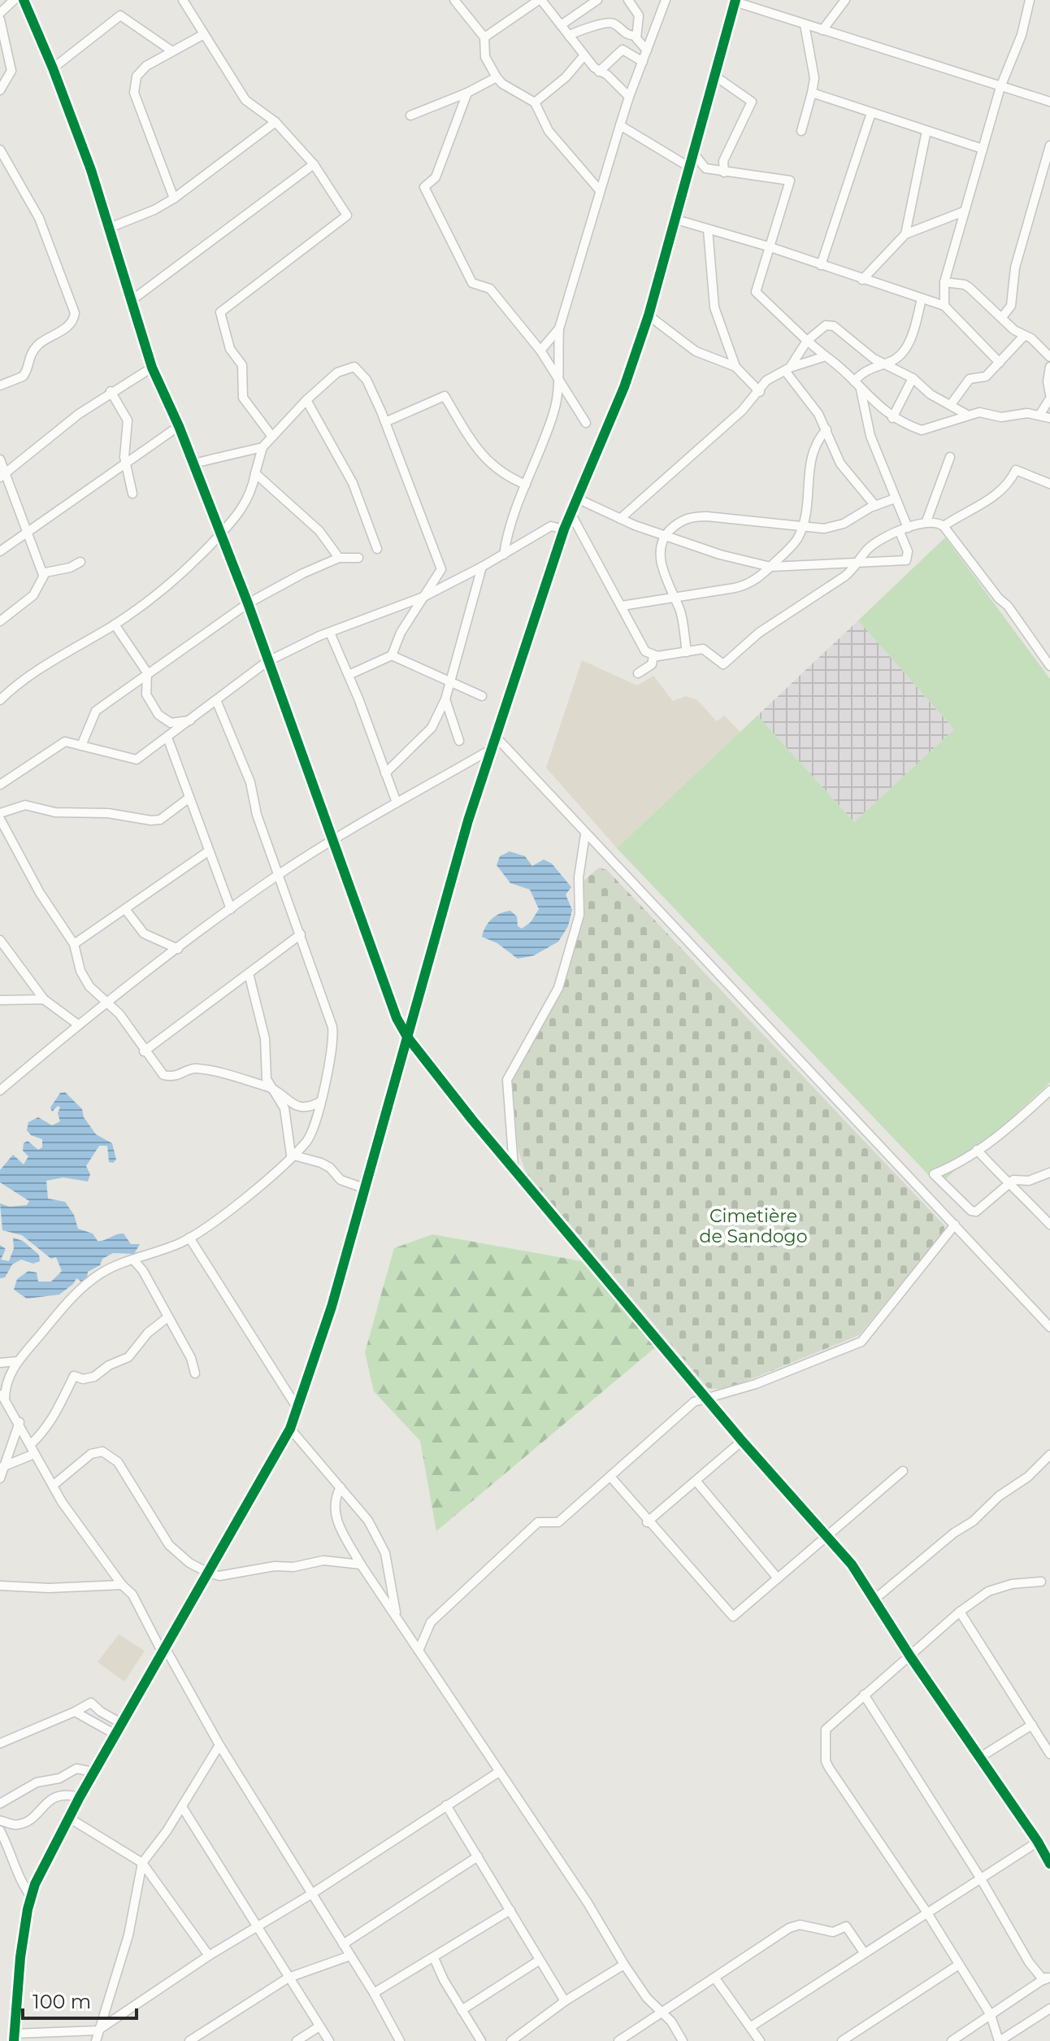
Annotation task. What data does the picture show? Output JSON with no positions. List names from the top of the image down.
{
  "parks": ["Cimetière de Sandogo"],
  "scale_bar": "100 m"
}
